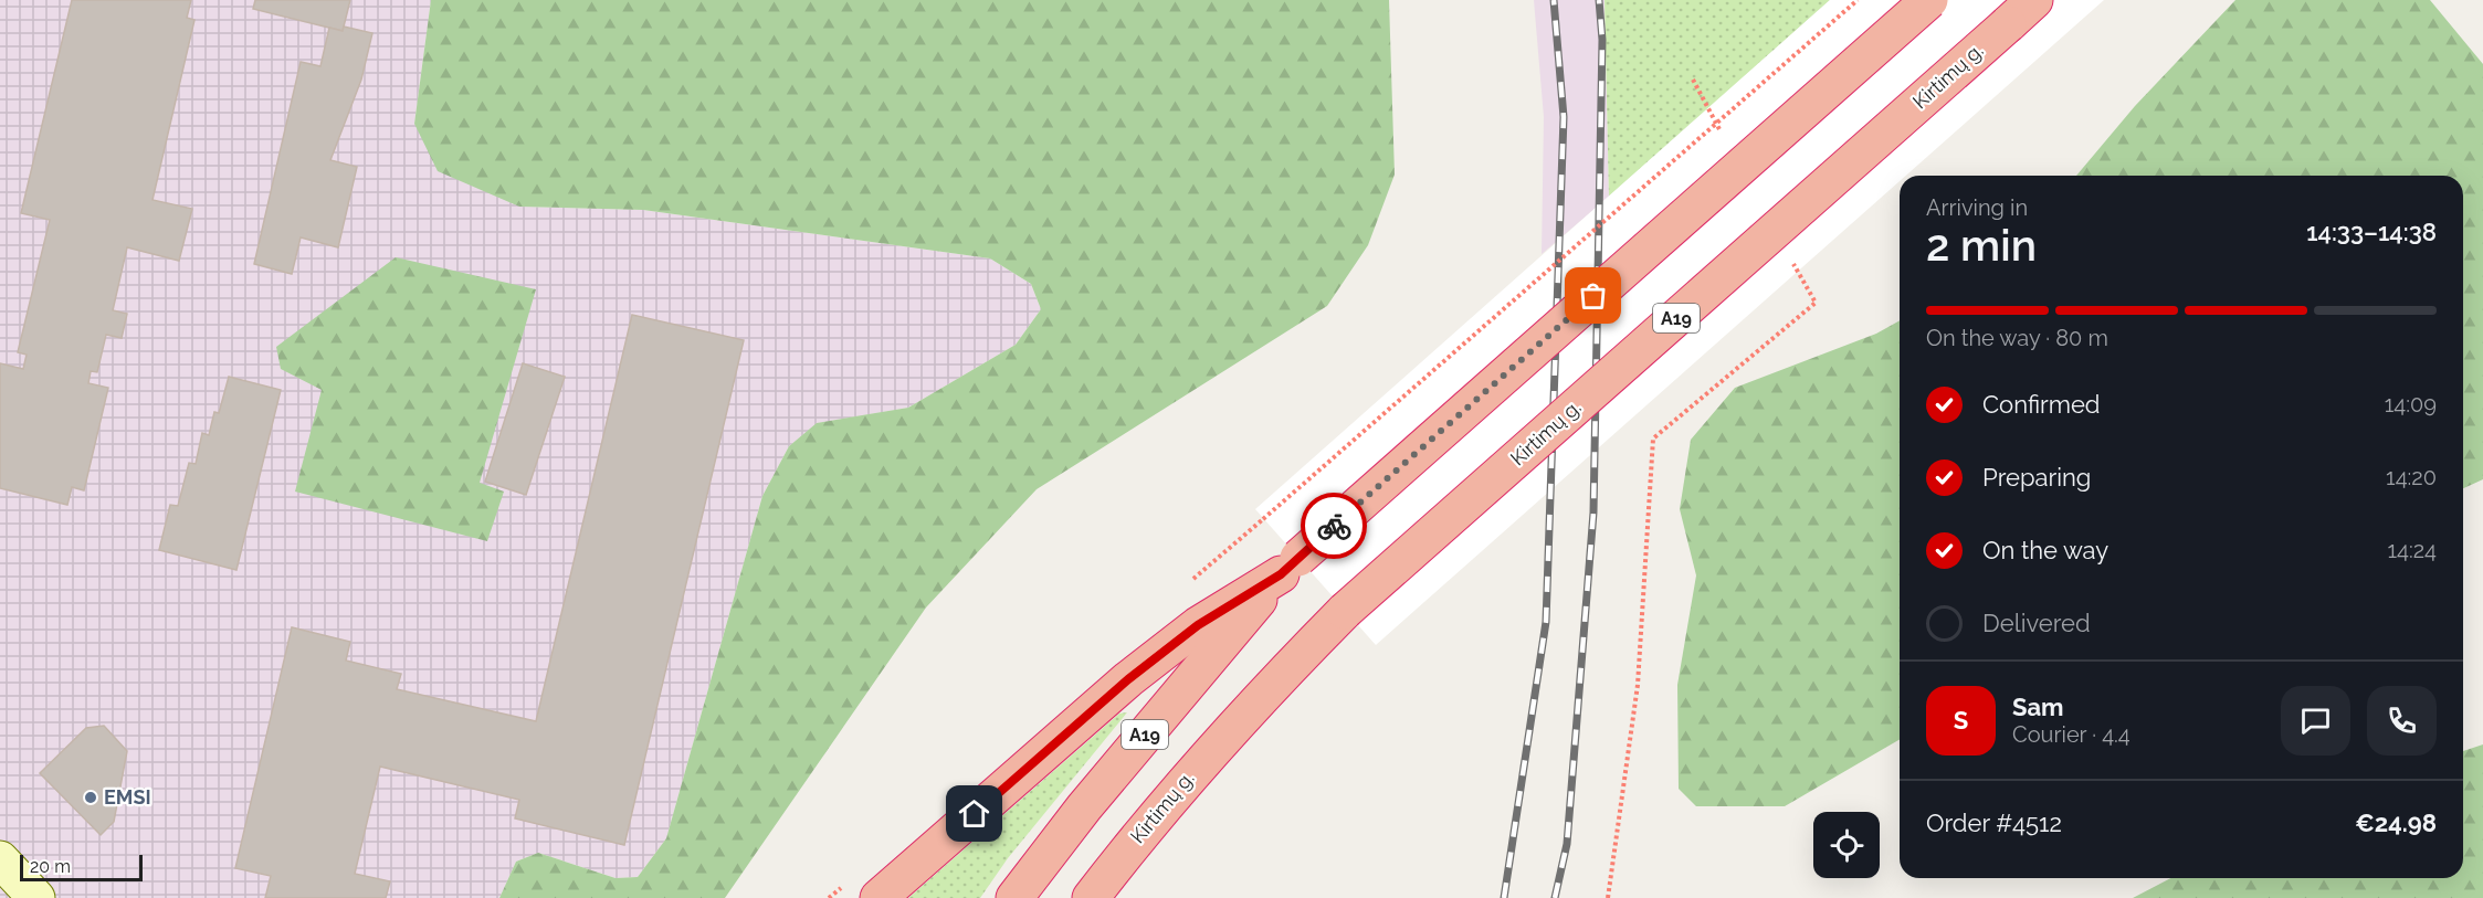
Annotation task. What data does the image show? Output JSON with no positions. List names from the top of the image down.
{
  "streets": {
    "highway": ["Kirtimų g.", "A19"]
  },
  "places": ["EMSI"],
  "scale_bar": "20 m",
  "page": {
    "heading": ["2 min", "Arriving in", "14:33–14:38"],
    "panel": [
      "Sam",
      "Courier · 4.4",
      "Order #4512",
      "€24.98"
    ],
    "bar": "On the way · 80 m",
    "list": [
      ["Confirmed", "14:09"],
      ["Preparing", "14:20"],
      ["On the way", "14:24"],
      "Delivered"
    ],
    "round": "S",
    "scale": "20 m"
  }
}
